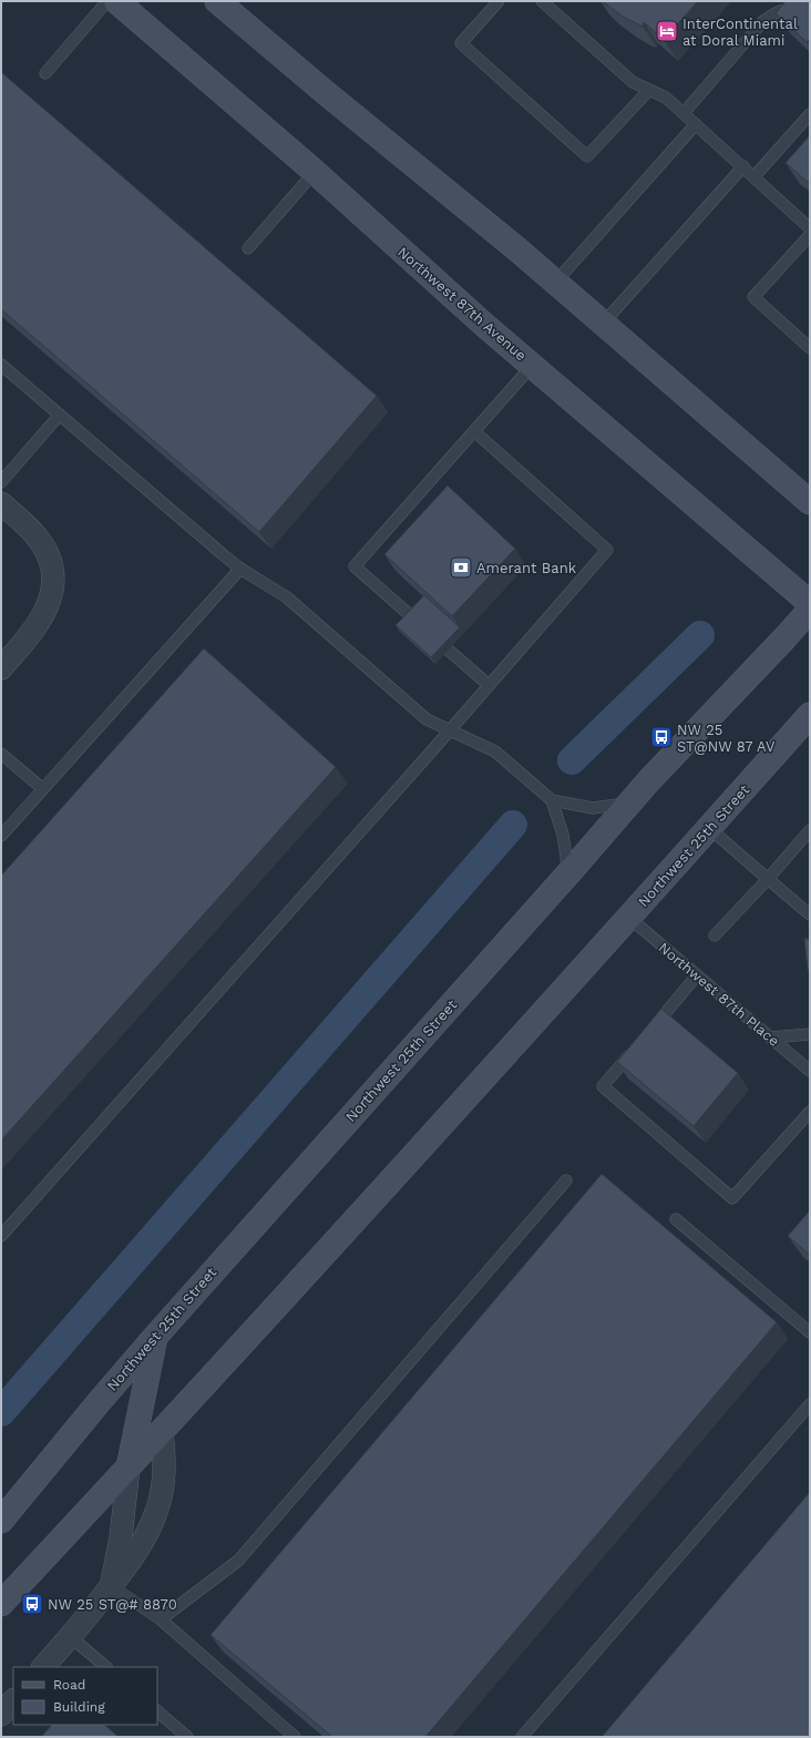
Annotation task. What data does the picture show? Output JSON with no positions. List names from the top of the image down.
{
  "streets": {
    "main road": ["Northwest 87th Avenue", "Northwest 25th Street"],
    "lane": ["Northwest 87th Place"]
  },
  "crossings": [
    ["Northwest 25th Street", "Northwest 87th Place"]
  ],
  "places": {
    "hotel": ["InterContinental at Doral Miami"],
    "bank": ["Amerant Bank"],
    "bus stop": ["NW 25 ST@NW 87 AV", "NW 25 ST@# 8870"]
  },
  "legend": ["Road", "Building"]
}
